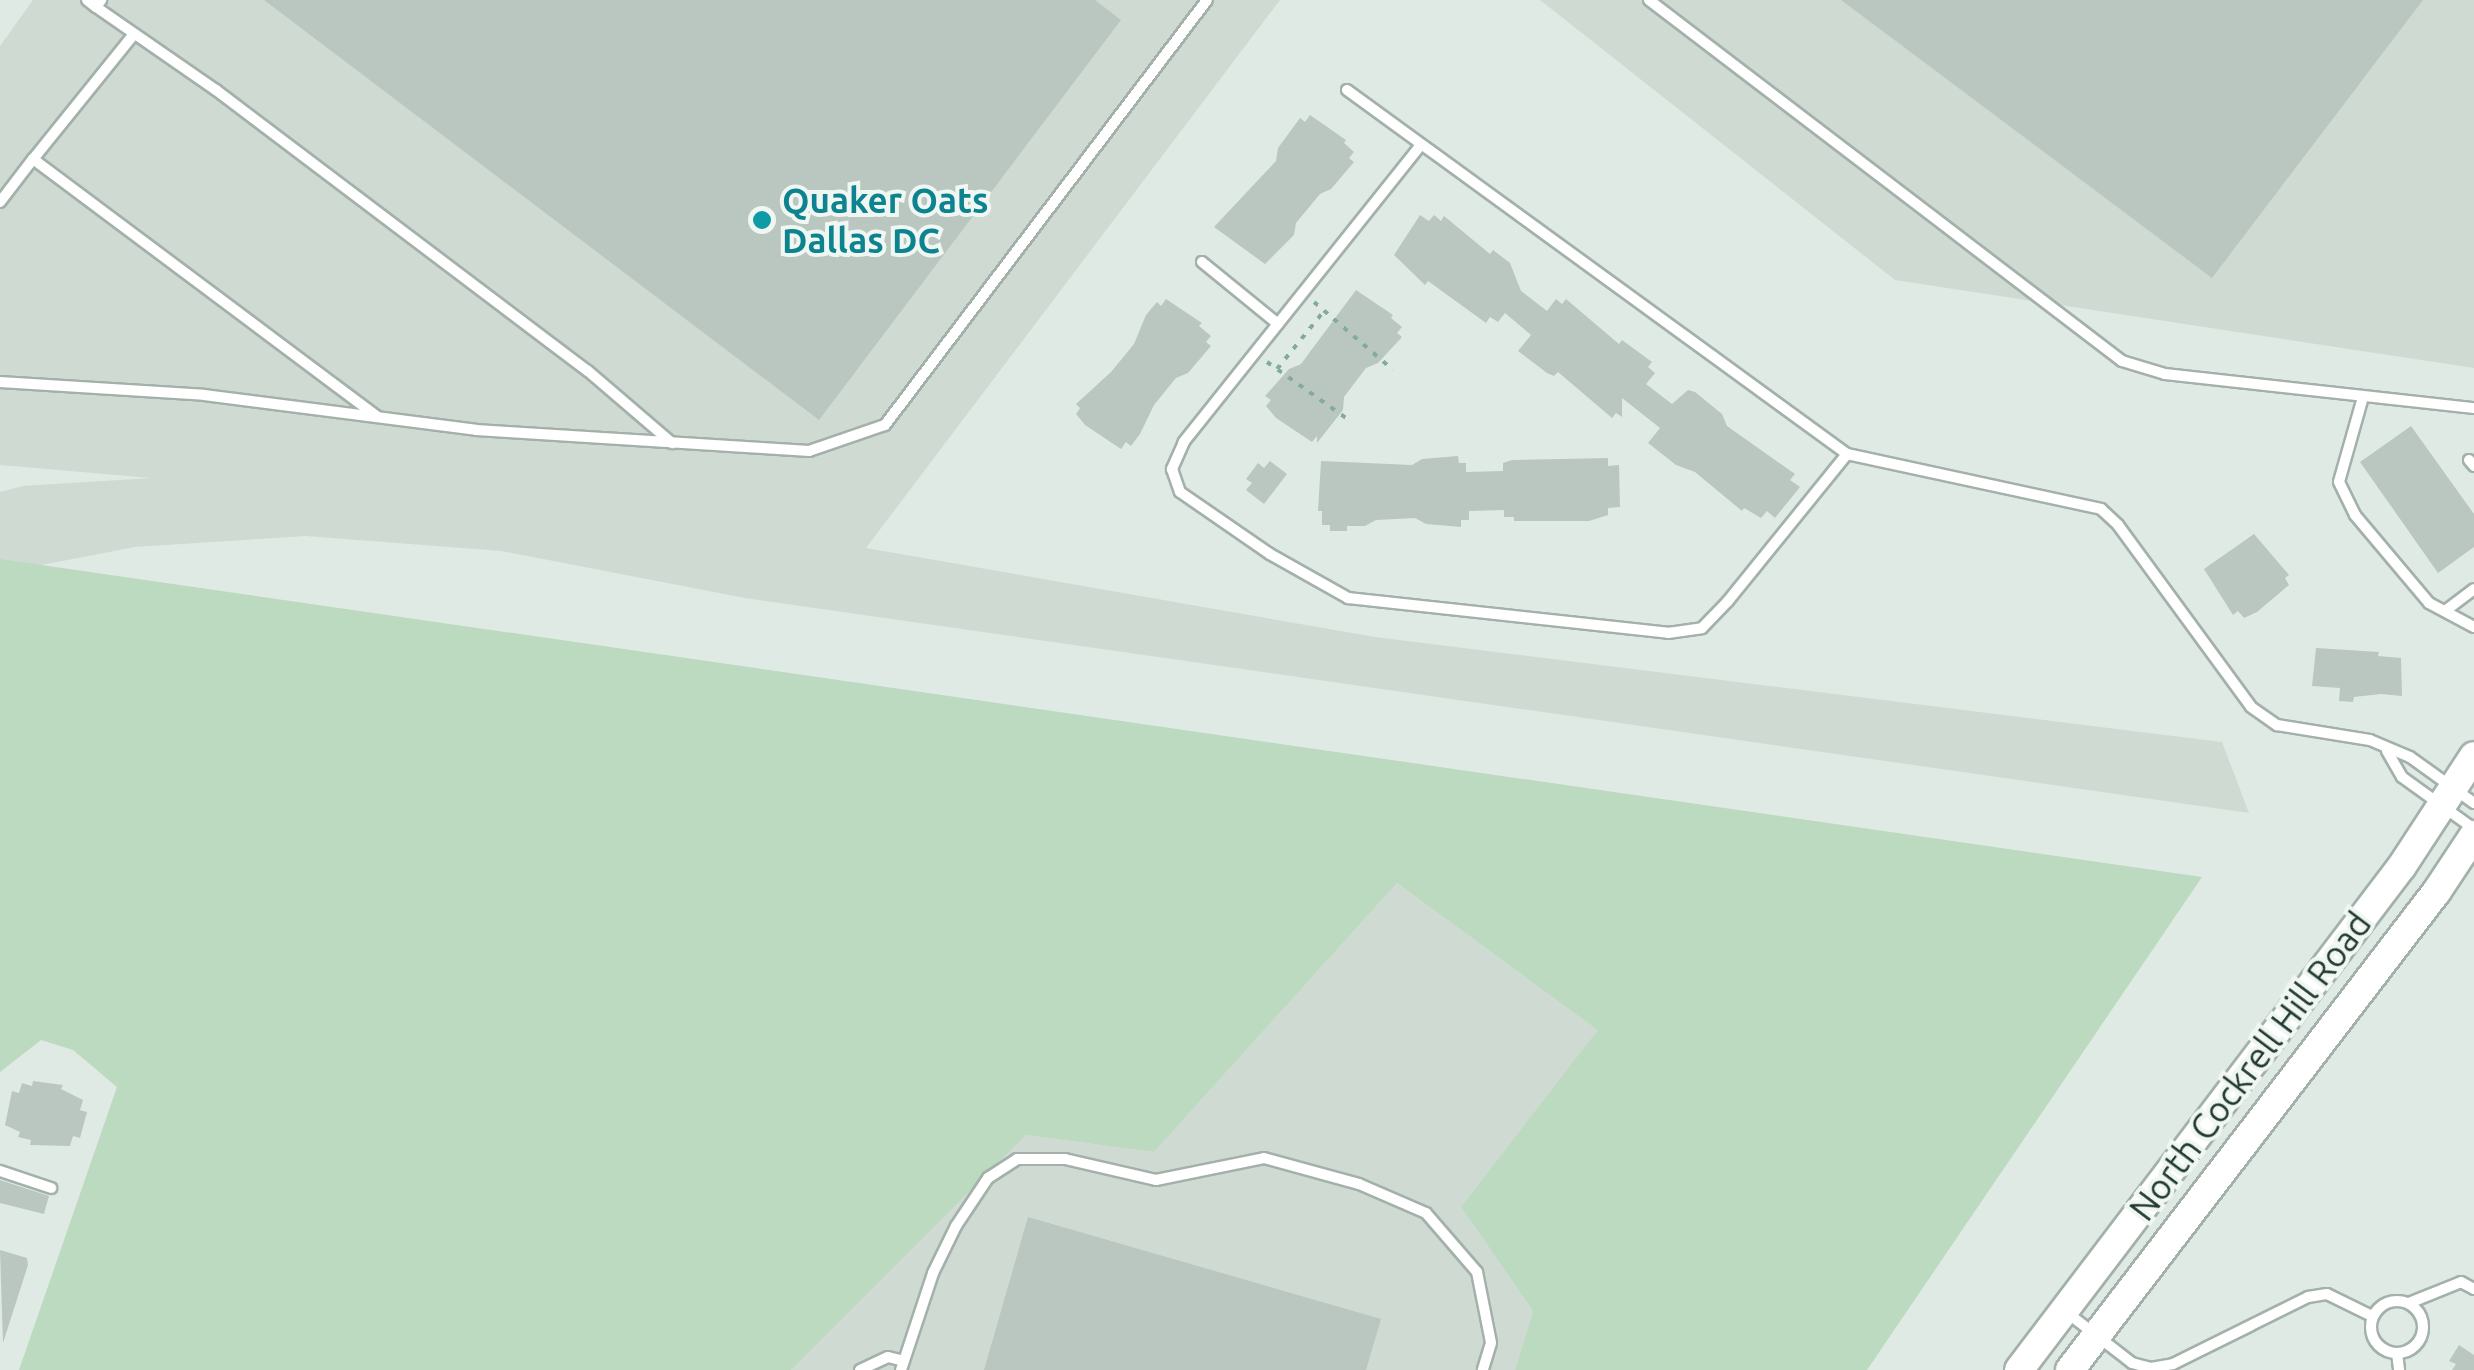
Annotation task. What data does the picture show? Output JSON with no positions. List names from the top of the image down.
{
  "streets": {
    "main road": ["North Cockrell Hill Road"]
  },
  "places": ["Quaker Oats Dallas DC"]
}
